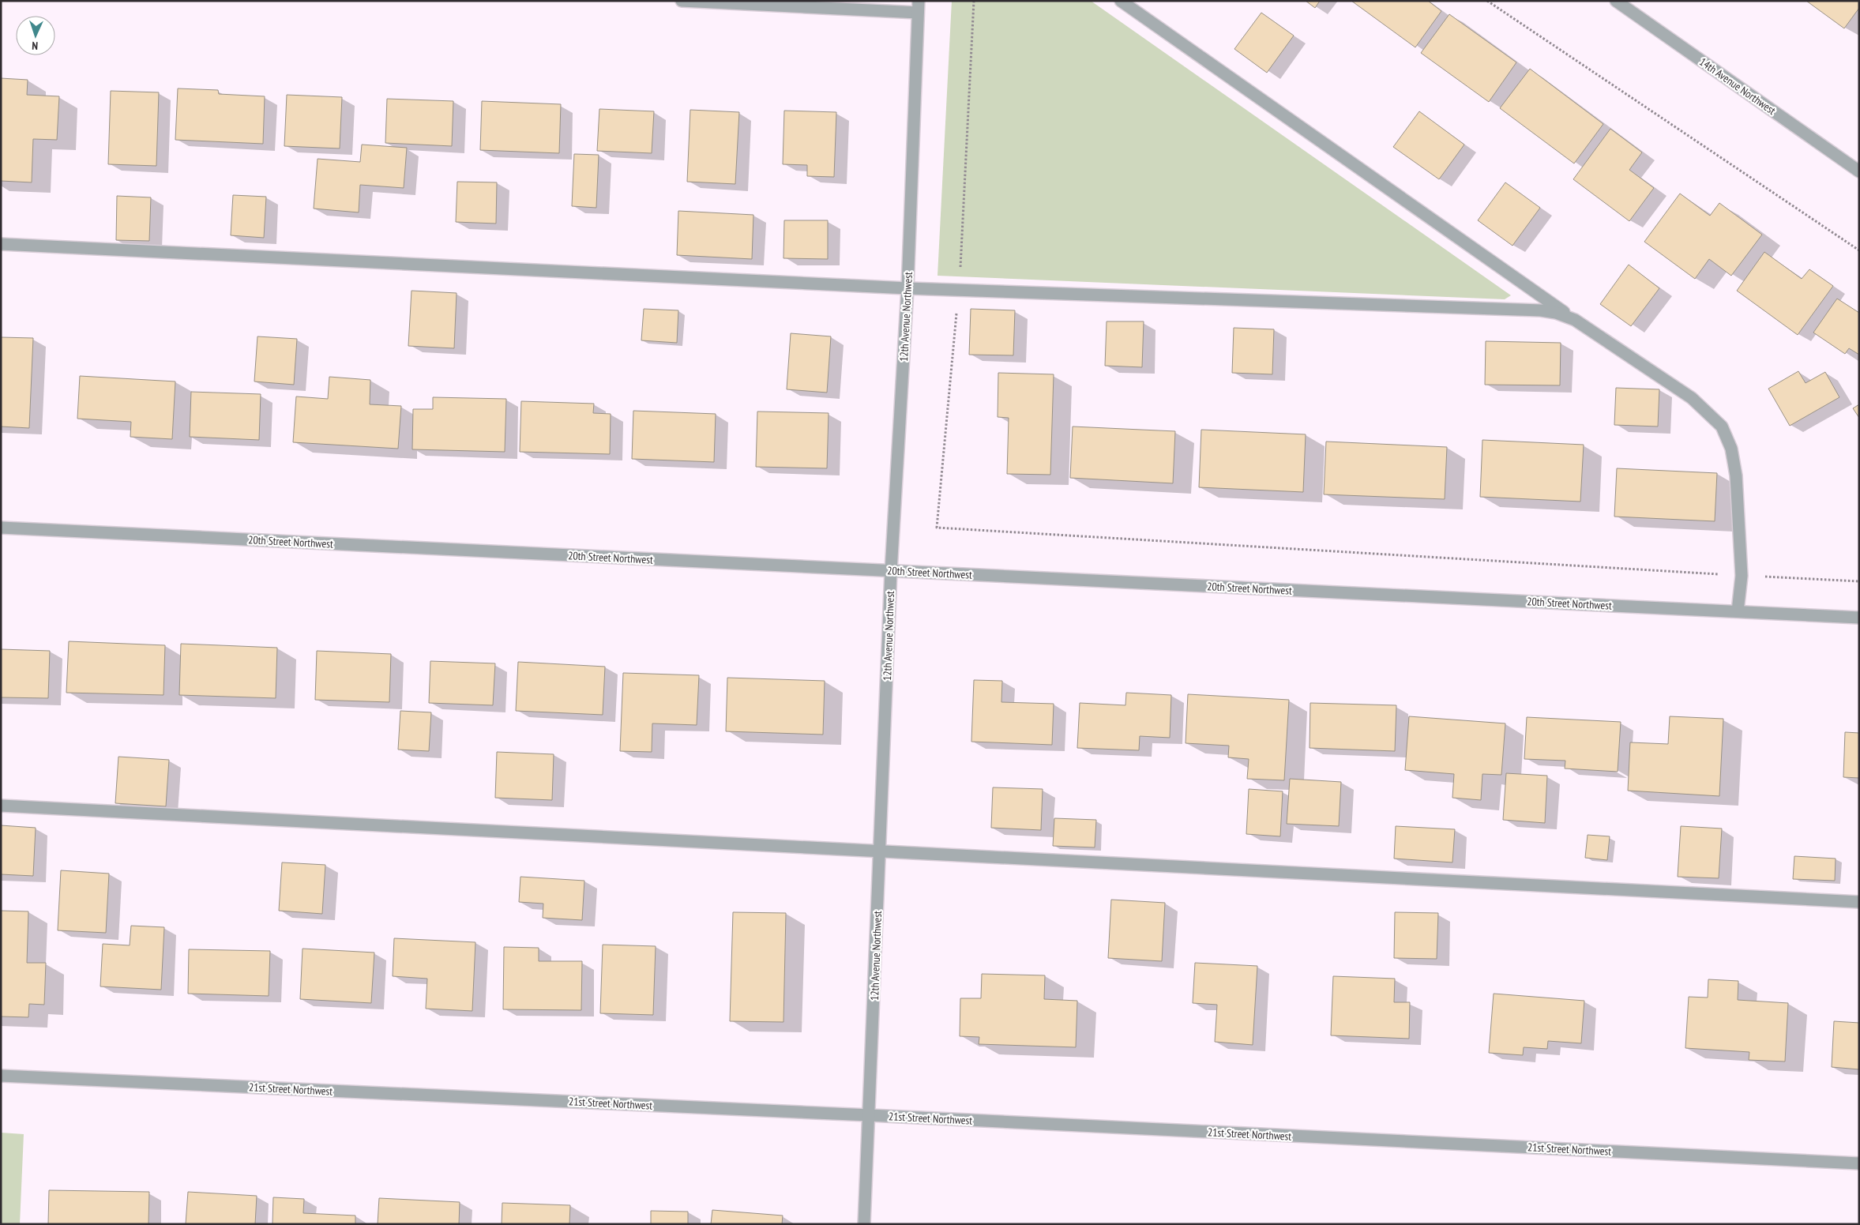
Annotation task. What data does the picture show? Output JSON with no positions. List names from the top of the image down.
{
  "streets": {
    "street": [
      "14th Avenue Northwest",
      "12th Avenue Northwest",
      "20th Street Northwest",
      "21st Street Northwest"
    ]
  },
  "crossings": [
    ["12th Avenue Northwest", "20th Street Northwest"],
    ["12th Avenue Northwest", "21st Street Northwest"]
  ],
  "north": "bottom"
}
